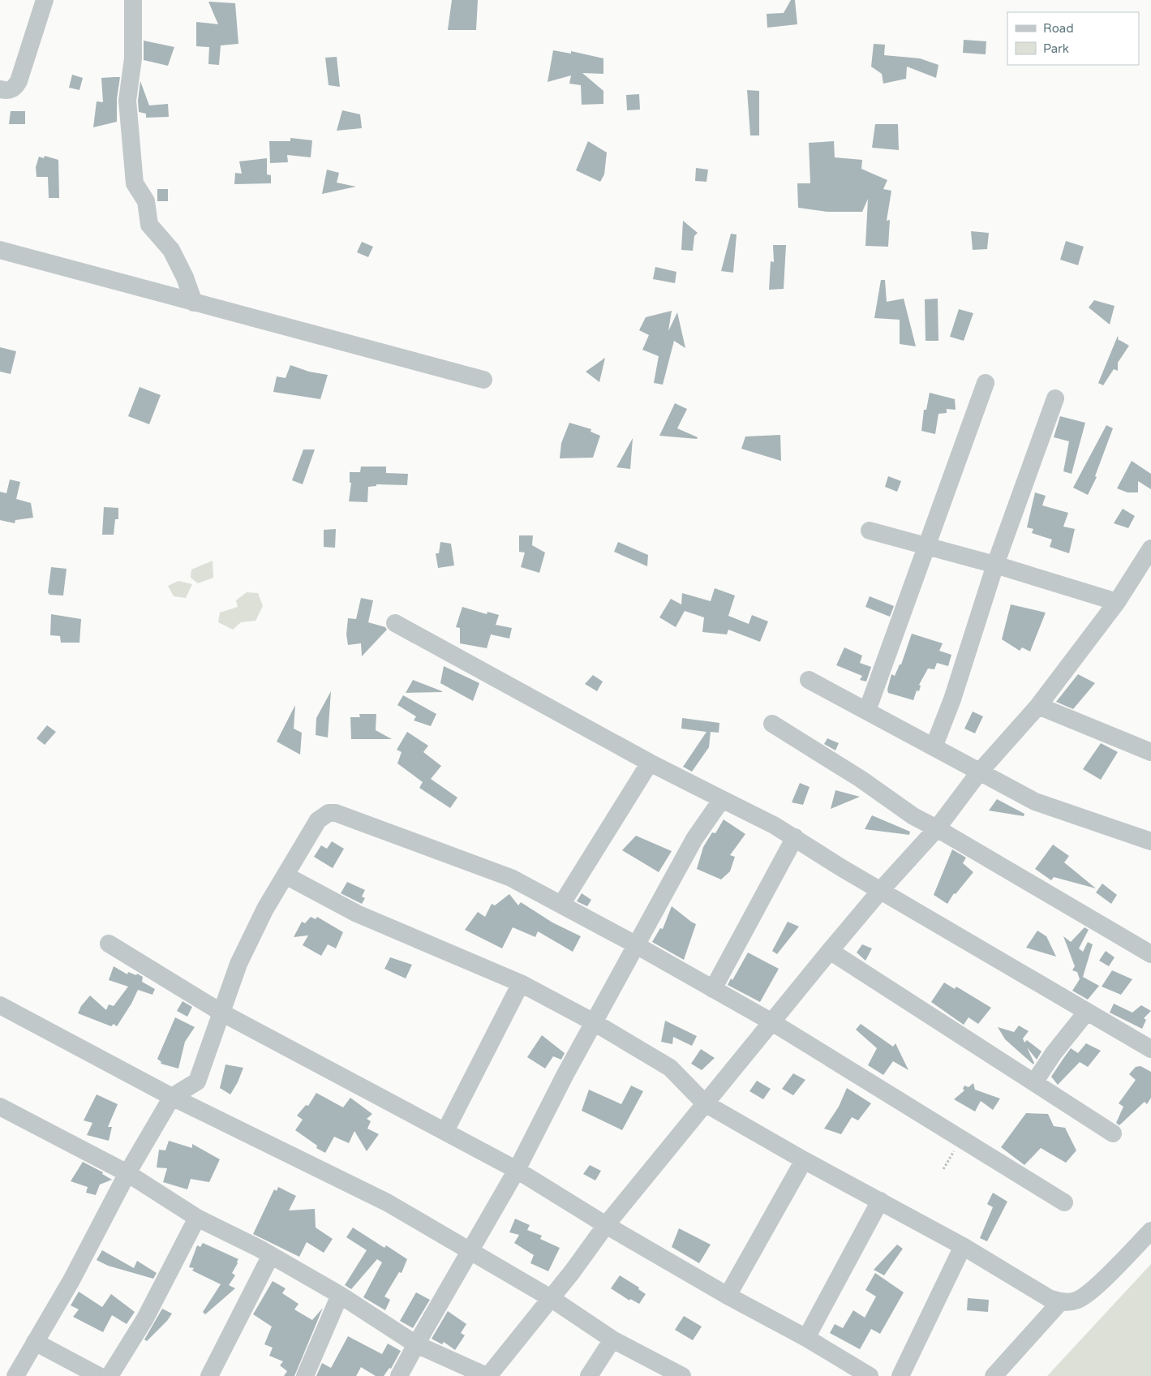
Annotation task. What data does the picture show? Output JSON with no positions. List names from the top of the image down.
{
  "legend": ["Road", "Park"]
}
